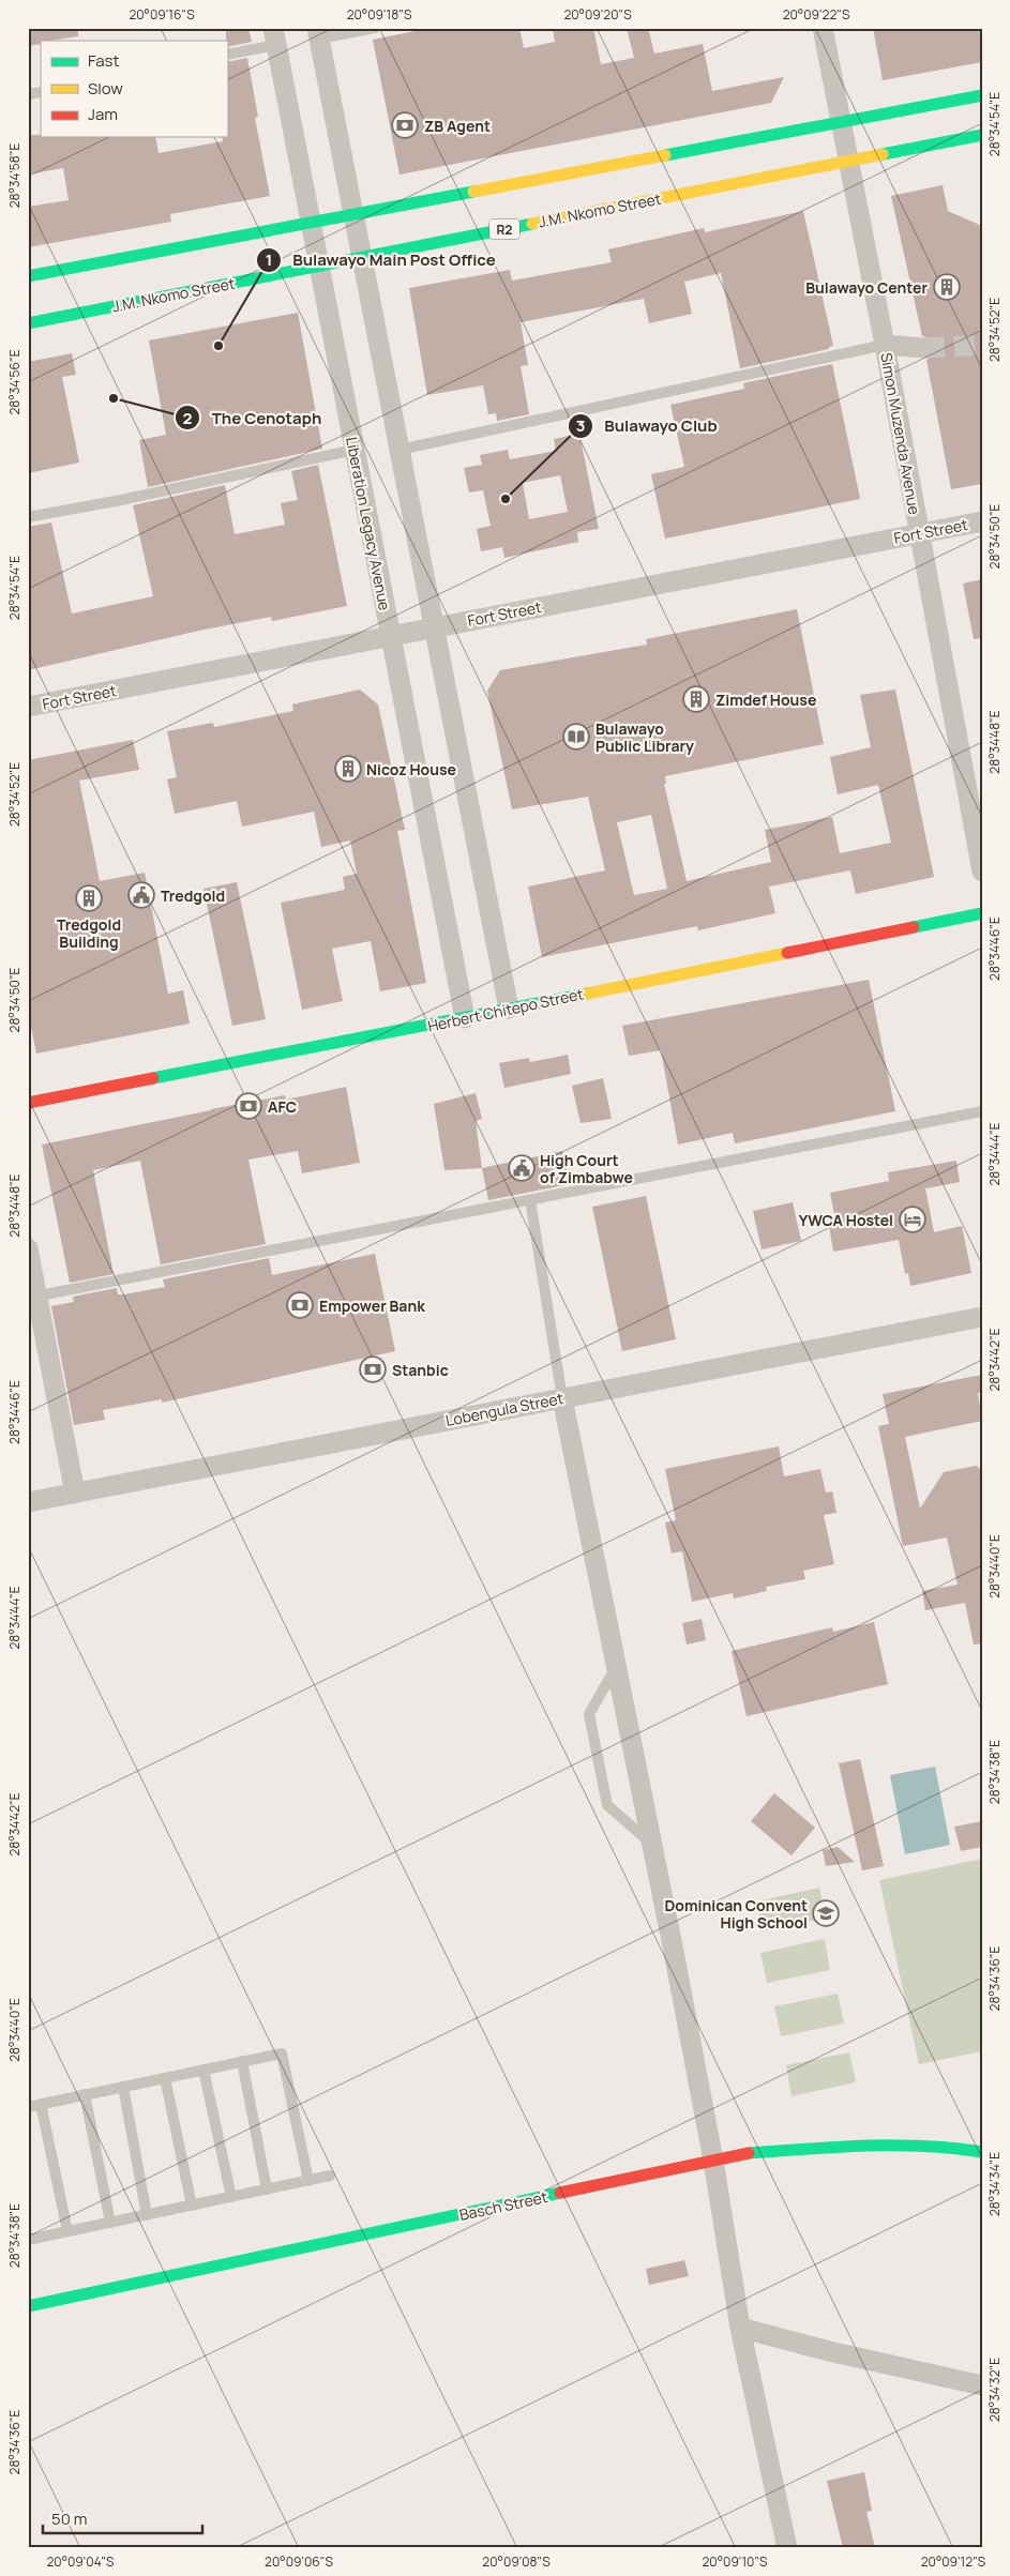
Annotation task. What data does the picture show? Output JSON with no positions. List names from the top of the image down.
{
  "streets": {
    "main road": [
      "J.M. Nkomo Street",
      "R2",
      "Herbert Chitepo Street",
      "Basch Street"
    ],
    "street": [
      "Simon Muzenda Avenue",
      "Liberation Legacy Avenue",
      "Fort Street",
      "Lobengula Street"
    ]
  },
  "crossings": [
    ["J.M. Nkomo Street", "Simon Muzenda Avenue"],
    ["J.M. Nkomo Street", "Liberation Legacy Avenue"],
    ["Simon Muzenda Avenue", "Fort Street"],
    ["Liberation Legacy Avenue", "Fort Street"],
    ["Liberation Legacy Avenue", "Herbert Chitepo Street"]
  ],
  "places": {
    "bank": [
      "ZB Agent",
      "AFC",
      "Empower Bank",
      "Stanbic"
    ],
    "building": [
      "Bulawayo Center",
      "Zimdef House",
      "Nicoz House",
      "Tredgold Building"
    ],
    "other": ["Bulawayo Main Post Office", "The Cenotaph", "Bulawayo Club"],
    "library": ["Bulawayo Public Library"],
    "public building": ["Tredgold", "High Court of Zimbabwe"],
    "hotel": ["YWCA Hostel"],
    "school or university": ["Dominican Convent High School"]
  },
  "legend": ["Fast", "Slow", "Jam"],
  "scale_bar": "50 m",
  "coordinates": [
    "20°09'16\"S",
    "20°09'18\"S",
    "20°09'20\"S",
    "20°09'22\"S",
    "28°34'54\"E",
    "28°34'58\"E",
    "28°34'52\"E",
    "28°34'56\"E",
    "28°34'50\"E",
    "28°34'48\"E",
    "28°34'46\"E",
    "28°34'44\"E",
    "28°34'42\"E",
    "28°34'40\"E",
    "28°34'38\"E",
    "28°34'36\"E",
    "28°34'34\"E",
    "28°34'32\"E",
    "20°09'04\"S",
    "20°09'06\"S",
    "20°09'08\"S",
    "20°09'10\"S",
    "20°09'12\"S"
  ]
}
